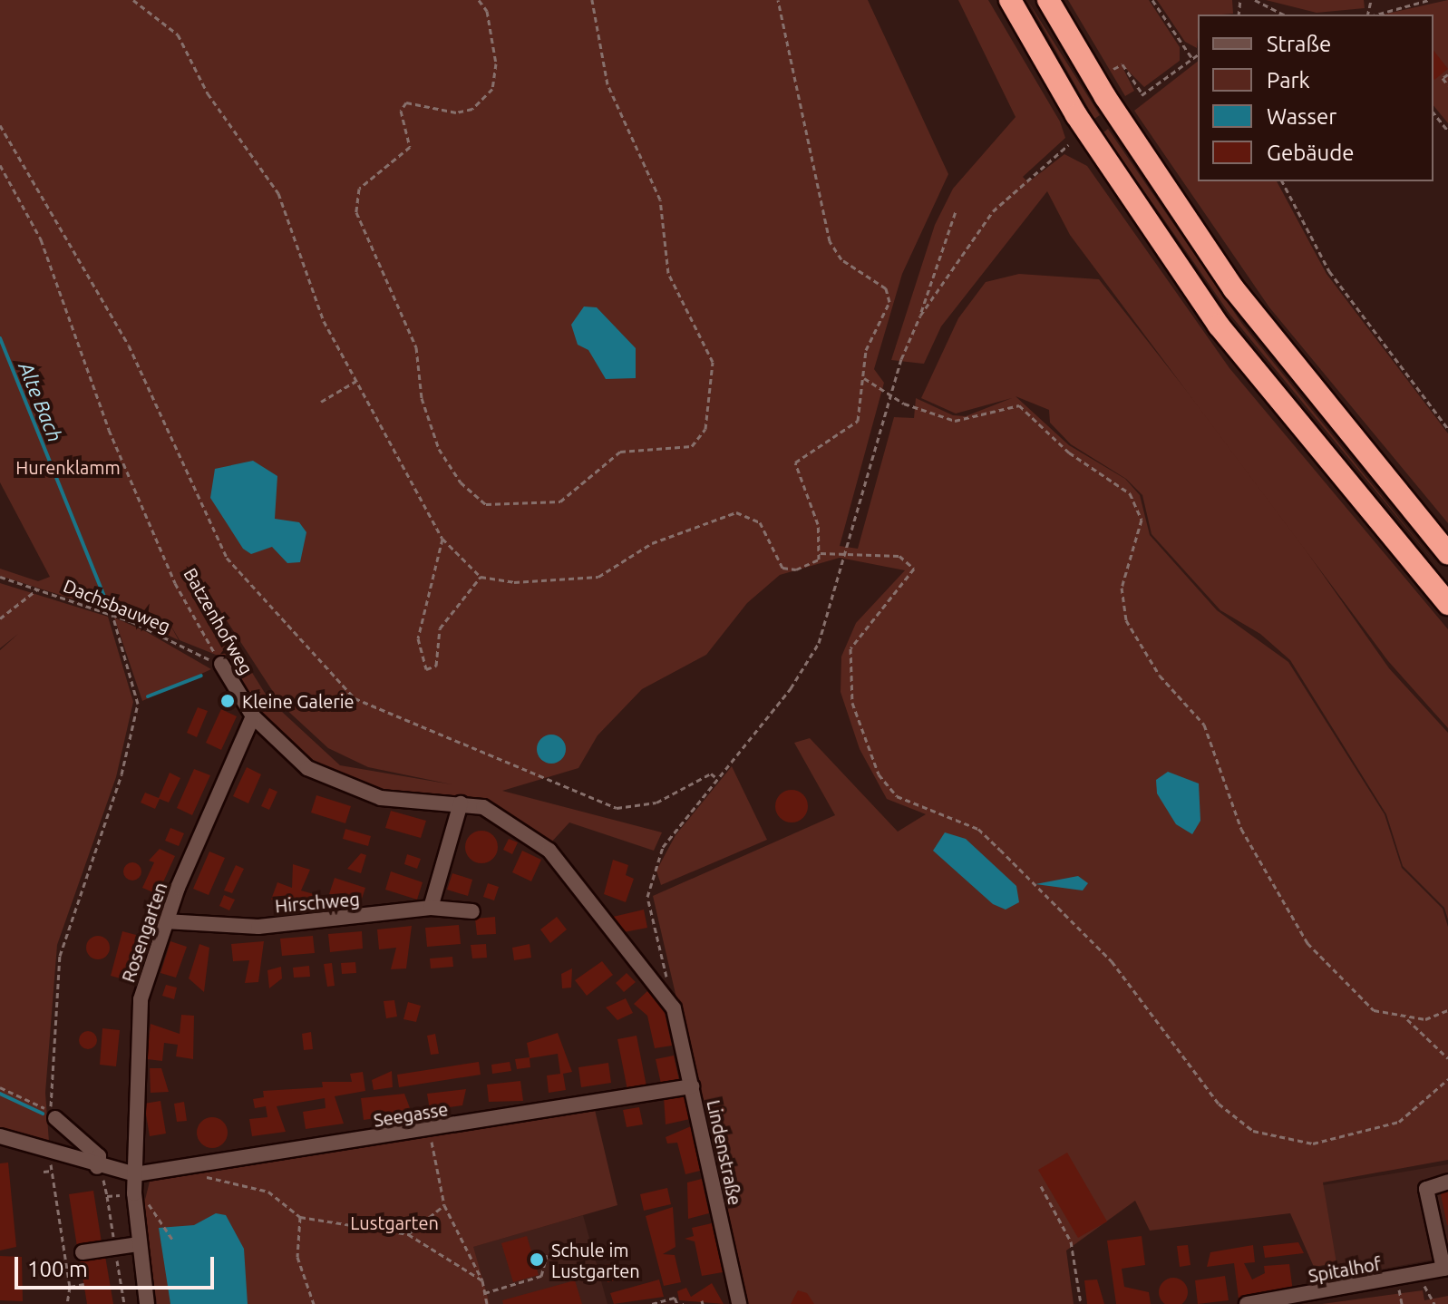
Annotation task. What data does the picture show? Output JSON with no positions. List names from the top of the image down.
{
  "streets": {
    "street": [
      "Batzenhofweg",
      "Hirschweg",
      "Rosengarten",
      "Seegasse",
      "Lindenstraße",
      "Spitalhof"
    ],
    "path": ["Dachsbauweg"]
  },
  "crossings": [
    ["Dachsbauweg", "Batzenhofweg"],
    ["Batzenhofweg", "Rosengarten"],
    ["Batzenhofweg", "Lindenstraße"],
    ["Hirschweg", "Rosengarten"],
    ["Rosengarten", "Seegasse"],
    ["Seegasse", "Lindenstraße"]
  ],
  "water": ["Alte Bach"],
  "parks": ["Hurenklamm", "Lustgarten"],
  "places": ["Kleine Galerie", "Schule im Lustgarten"],
  "legend": [
    "Straße",
    "Park",
    "Wasser",
    "Gebäude"
  ],
  "scale_bar": "100 m"
}
